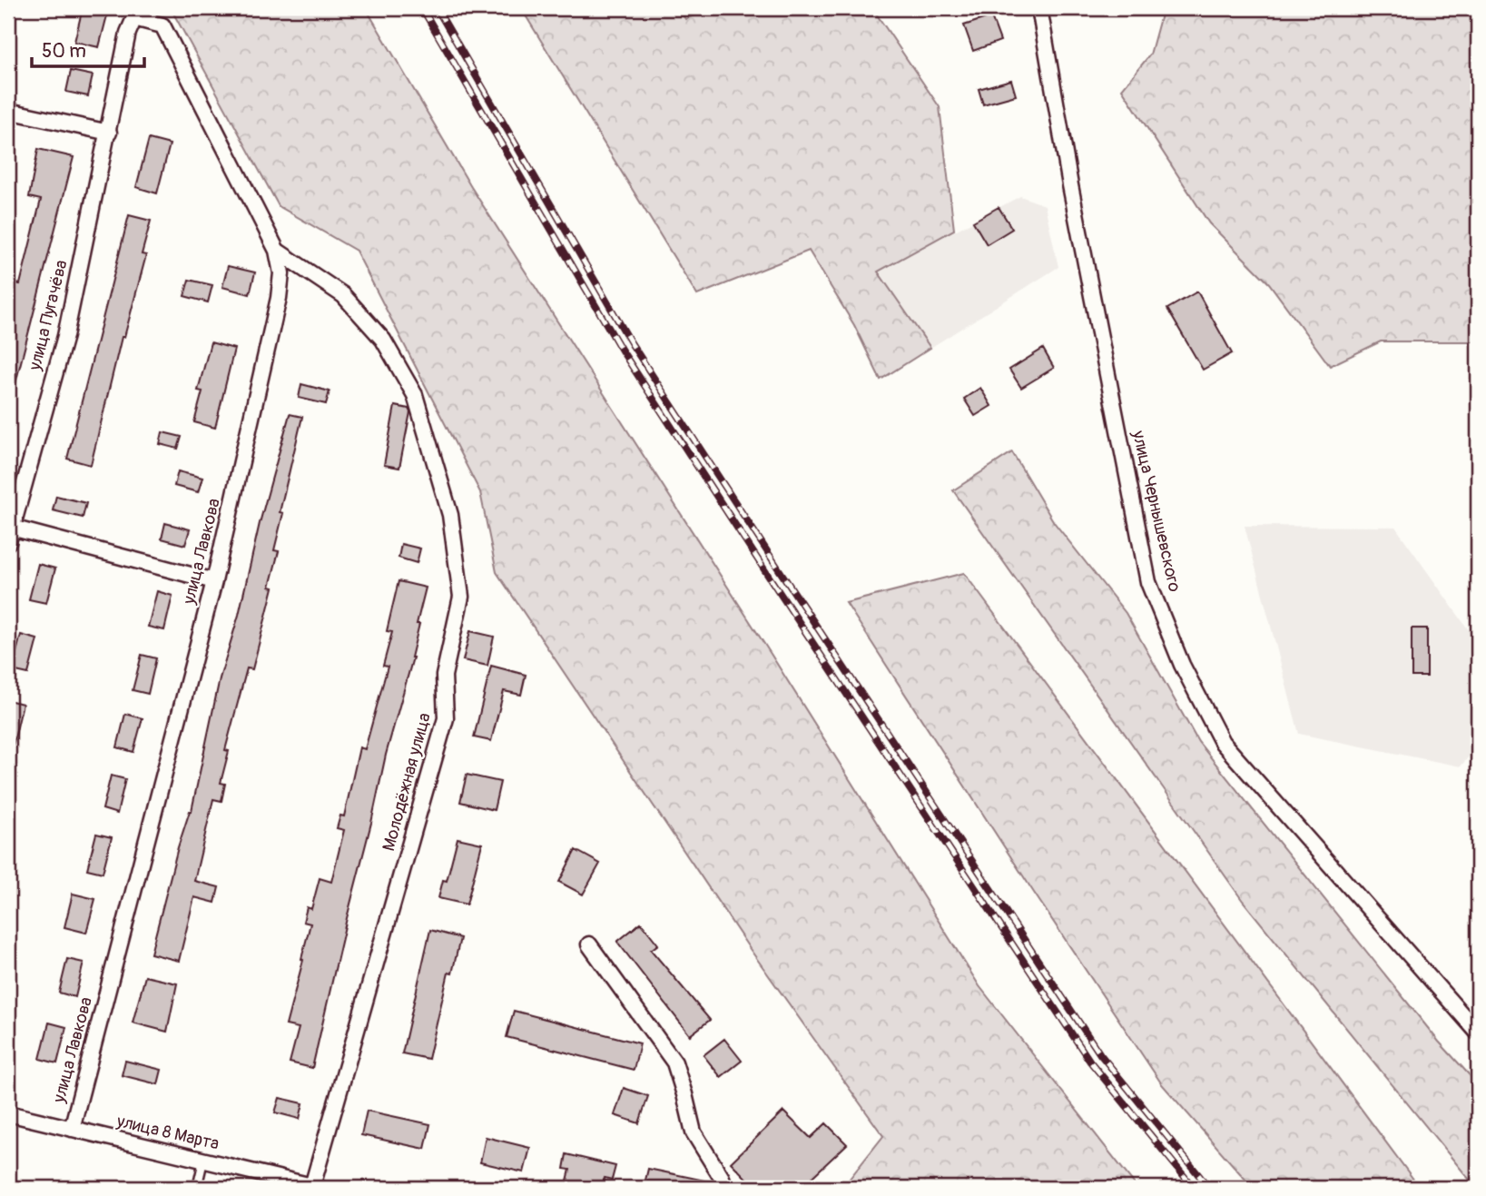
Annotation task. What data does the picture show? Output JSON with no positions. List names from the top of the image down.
{
  "streets": {
    "street": [
      "улица Пугачёва",
      "улица Чернышевского",
      "улица Лавкова",
      "Молодёжная улица",
      "улица 8 Марта"
    ]
  },
  "crossings": [
    ["улица Пугачёва", "улица Лавкова"],
    ["улица Лавкова", "Молодёжная улица"],
    ["улица Лавкова", "улица 8 Марта"],
    ["Молодёжная улица", "улица 8 Марта"]
  ],
  "scale_bar": "50 m"
}
